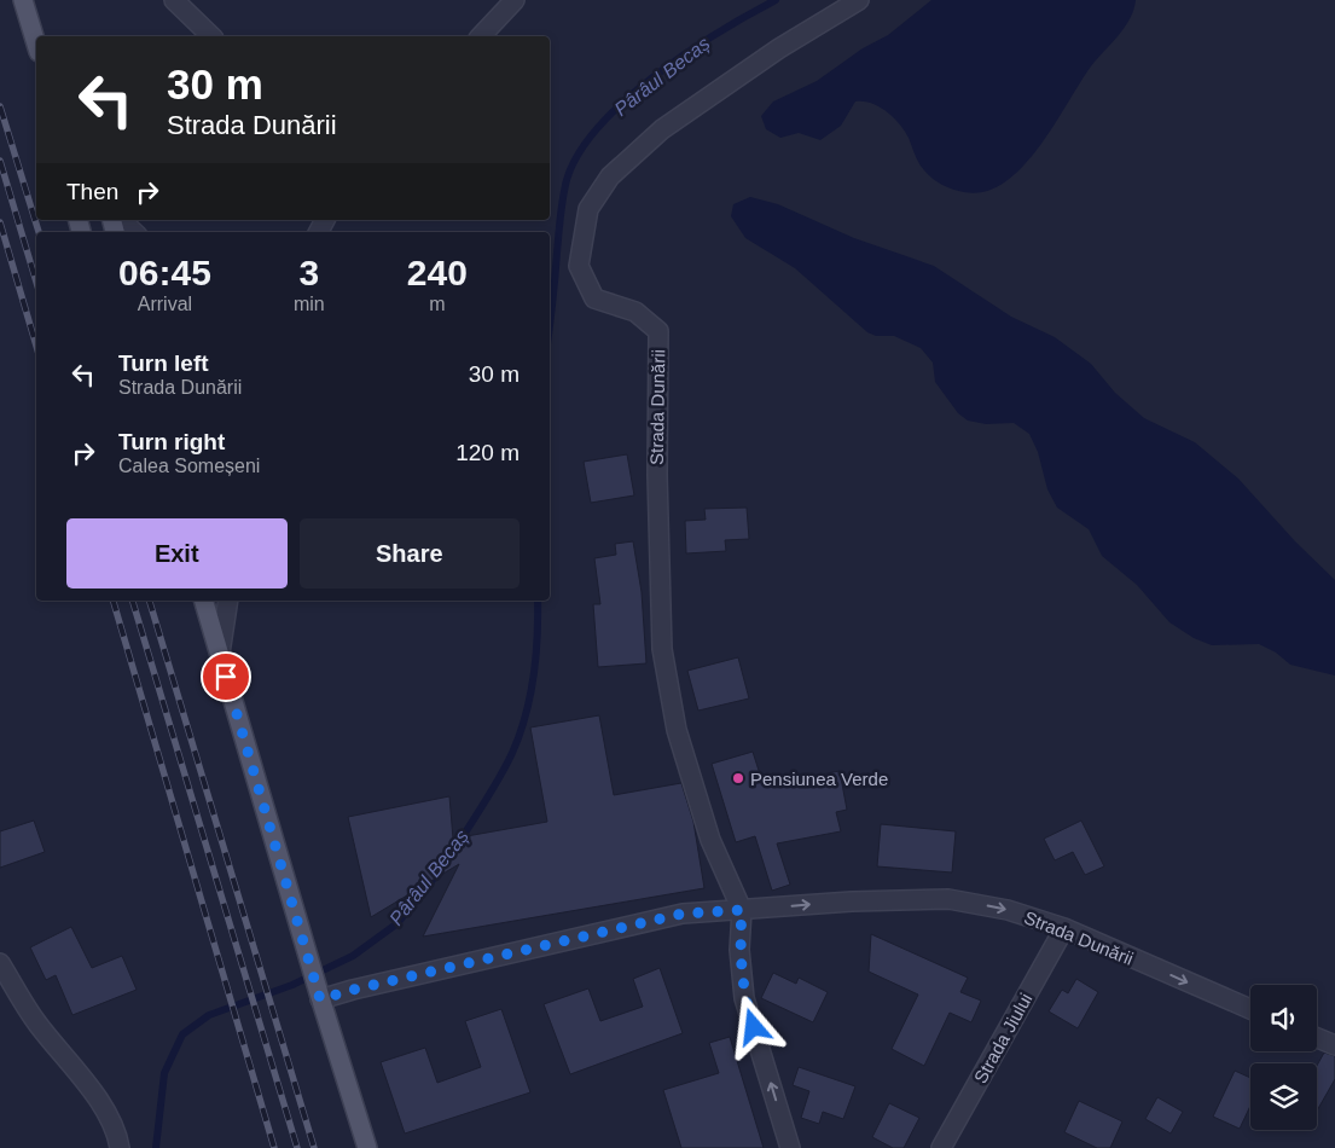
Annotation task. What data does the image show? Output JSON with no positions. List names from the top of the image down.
{
  "streets": {
    "street": ["Strada Dunării", "Strada Jiului"]
  },
  "crossings": [
    ["Strada Dunării", "Strada Jiului"]
  ],
  "water": ["Pârâul Becaș"],
  "places": ["Pensiunea Verde"],
  "page": {
    "turn": ["30 m", "Strada Dunării"],
    "then": "Then",
    "eta": [
      "06:45",
      "Arrival",
      "3",
      "min",
      "240",
      "m"
    ],
    "list": [
      {
        "name": "Turn left",
        "note": "Strada Dunării",
        "value": "30 m"
      },
      {
        "name": "Turn right",
        "note": "Calea Someșeni",
        "value": "120 m"
      }
    ],
    "buttons": ["Exit", "Share"]
  }
}
